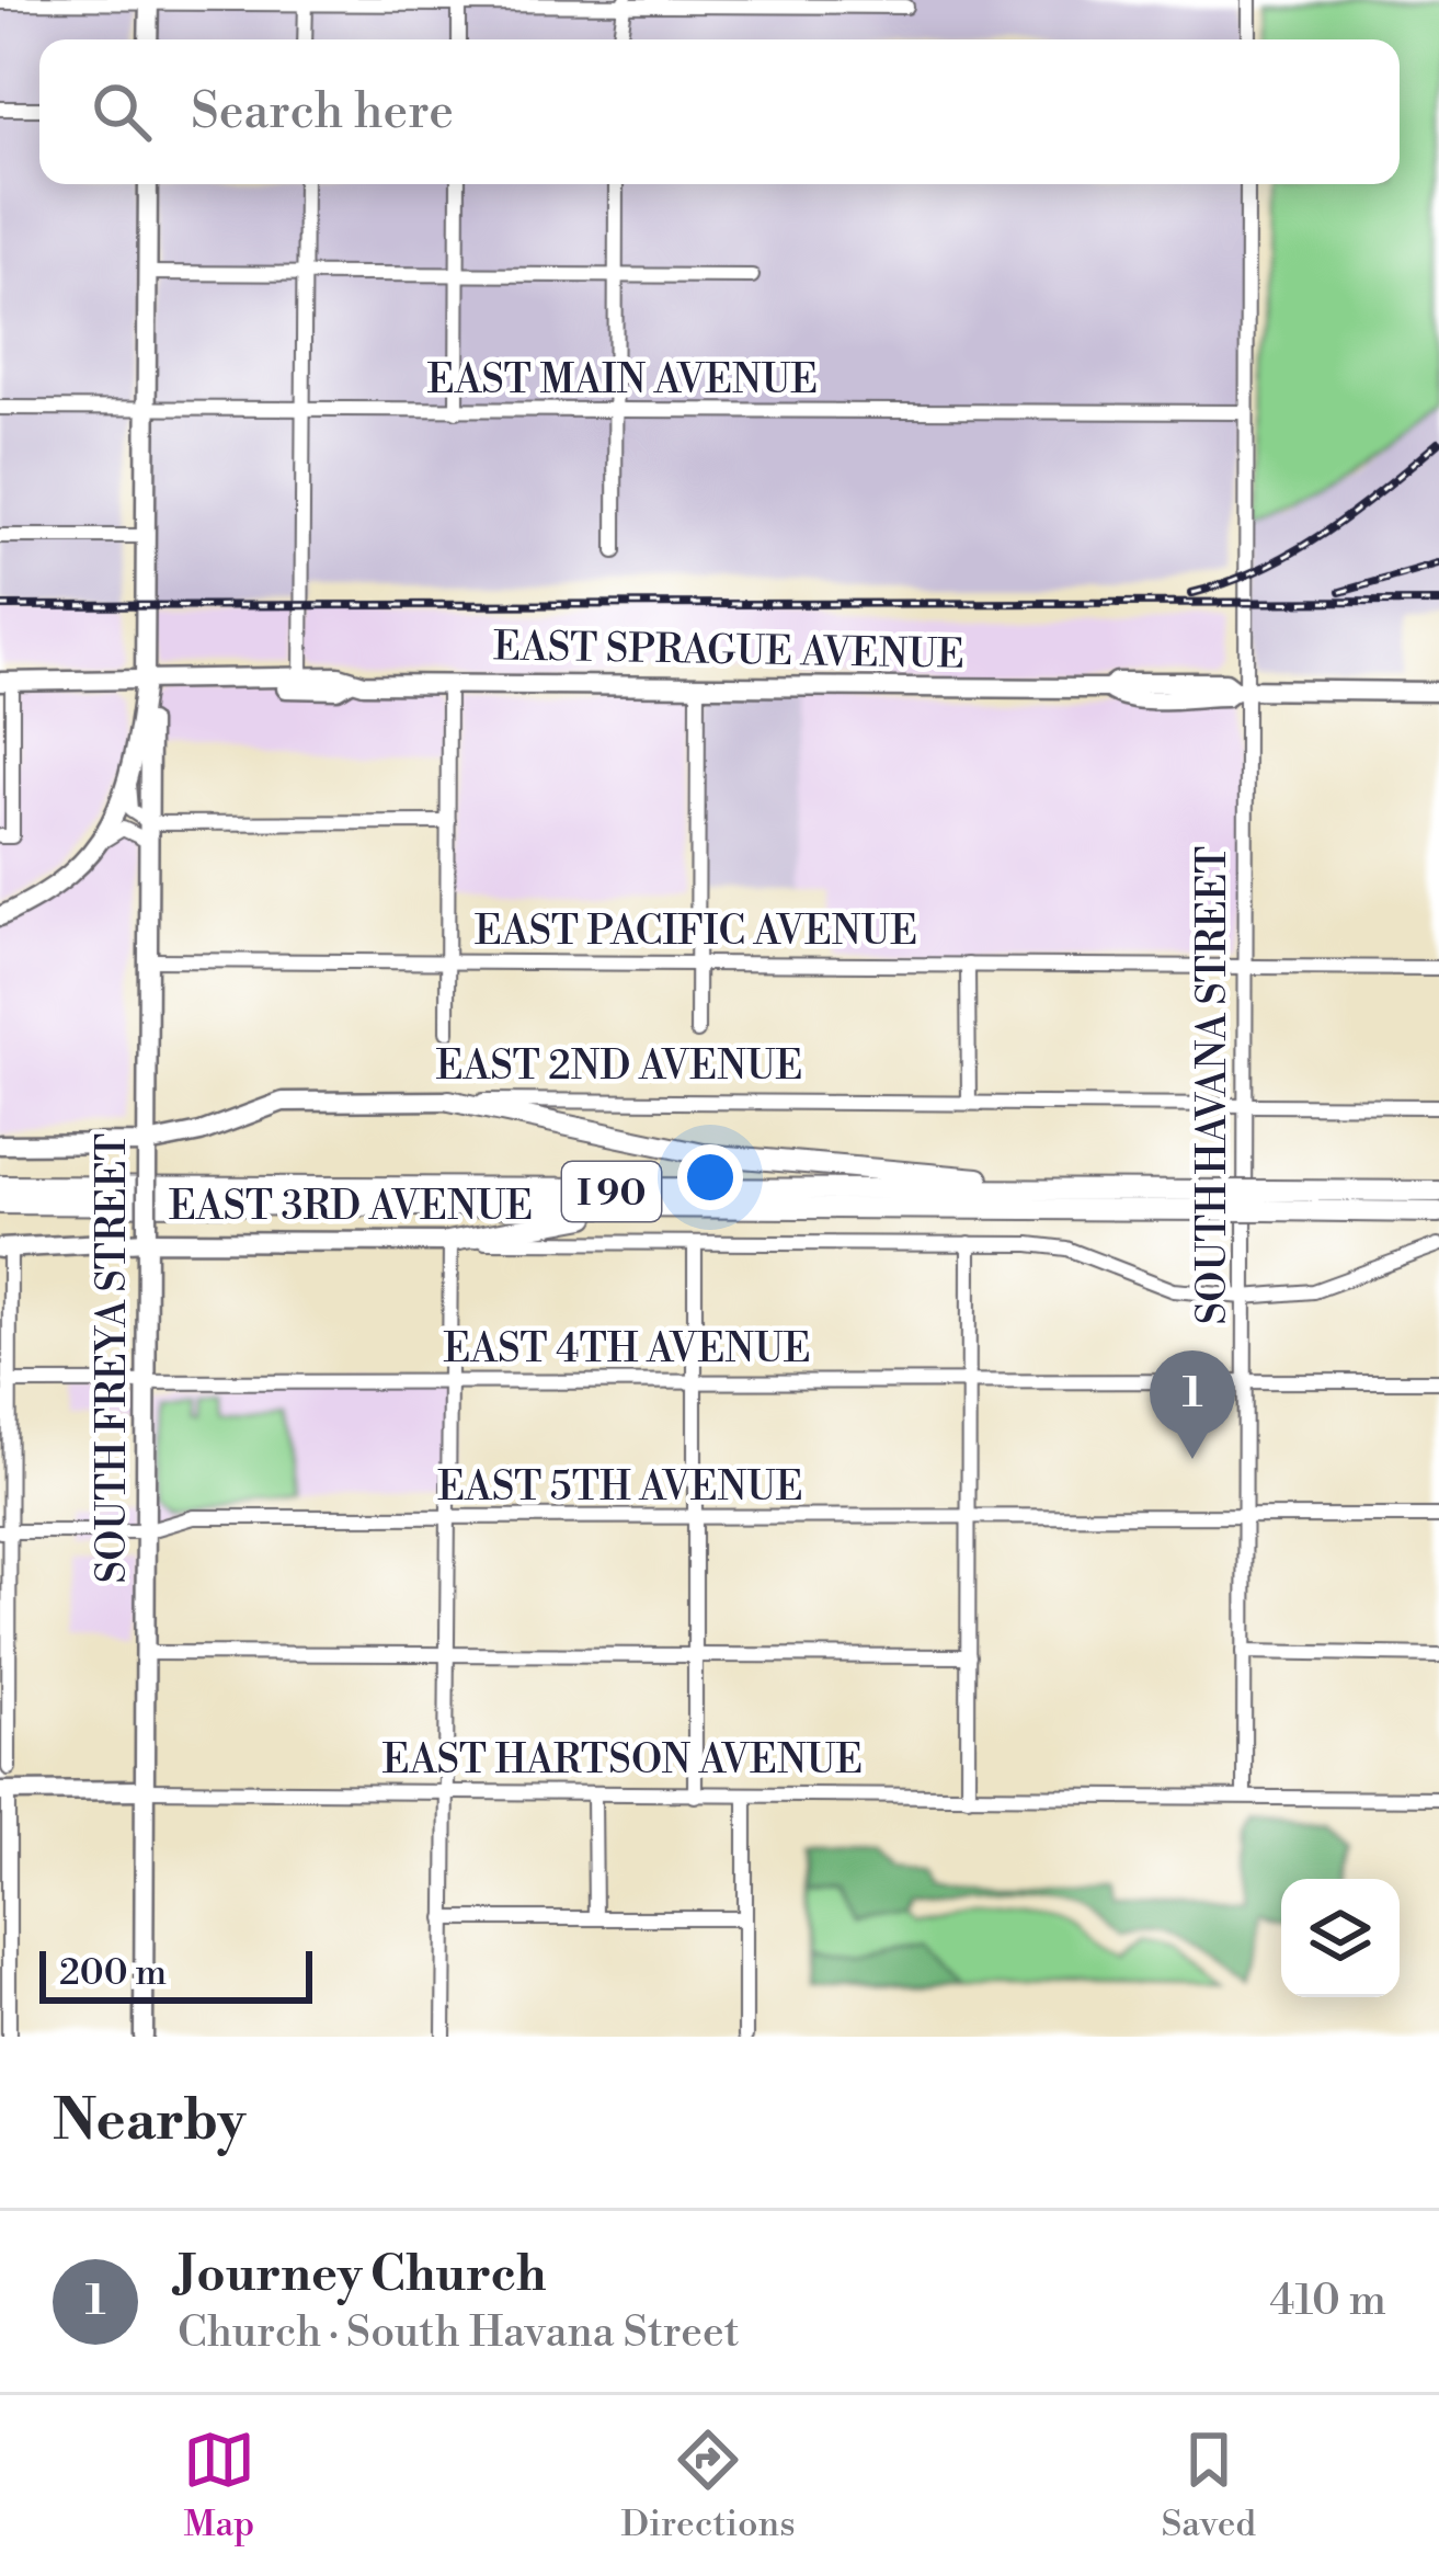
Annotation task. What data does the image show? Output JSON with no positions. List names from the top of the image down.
{
  "streets": {
    "highway": ["I 90"],
    "main road": [
      "EAST SPRAGUE AVENUE",
      "EAST 2ND AVENUE",
      "EAST 3RD AVENUE",
      "SOUTH FREYA STREET",
      "EAST HARTSON AVENUE"
    ],
    "street": [
      "EAST MAIN AVENUE",
      "EAST PACIFIC AVENUE",
      "SOUTH HAVANA STREET",
      "EAST 4TH AVENUE",
      "EAST 5TH AVENUE"
    ]
  },
  "crossings": [
    ["EAST MAIN AVENUE", "SOUTH HAVANA STREET"],
    ["EAST SPRAGUE AVENUE", "SOUTH HAVANA STREET"],
    ["EAST SPRAGUE AVENUE", "SOUTH FREYA STREET"],
    ["EAST PACIFIC AVENUE", "SOUTH HAVANA STREET"],
    ["EAST PACIFIC AVENUE", "SOUTH FREYA STREET"],
    ["EAST 2ND AVENUE", "SOUTH HAVANA STREET"],
    ["EAST 2ND AVENUE", "SOUTH FREYA STREET"],
    ["SOUTH HAVANA STREET", "EAST 3RD AVENUE"],
    ["SOUTH HAVANA STREET", "EAST 4TH AVENUE"],
    ["SOUTH HAVANA STREET", "EAST 5TH AVENUE"],
    ["SOUTH HAVANA STREET", "EAST HARTSON AVENUE"],
    ["EAST 3RD AVENUE", "SOUTH FREYA STREET"],
    ["EAST 4TH AVENUE", "SOUTH FREYA STREET"],
    ["SOUTH FREYA STREET", "EAST 5TH AVENUE"],
    ["SOUTH FREYA STREET", "EAST HARTSON AVENUE"]
  ],
  "scale_bar": "200 m",
  "page": {
    "search": "Search here",
    "pins": "1",
    "scale": "200 m",
    "heading": "Nearby",
    "list": [
      {
        "mark": "1",
        "name": "Journey Church",
        "note": "Church · South Havana Street",
        "value": "410 m"
      }
    ],
    "nav": ["Map", "Directions", "Saved"]
  }
}
